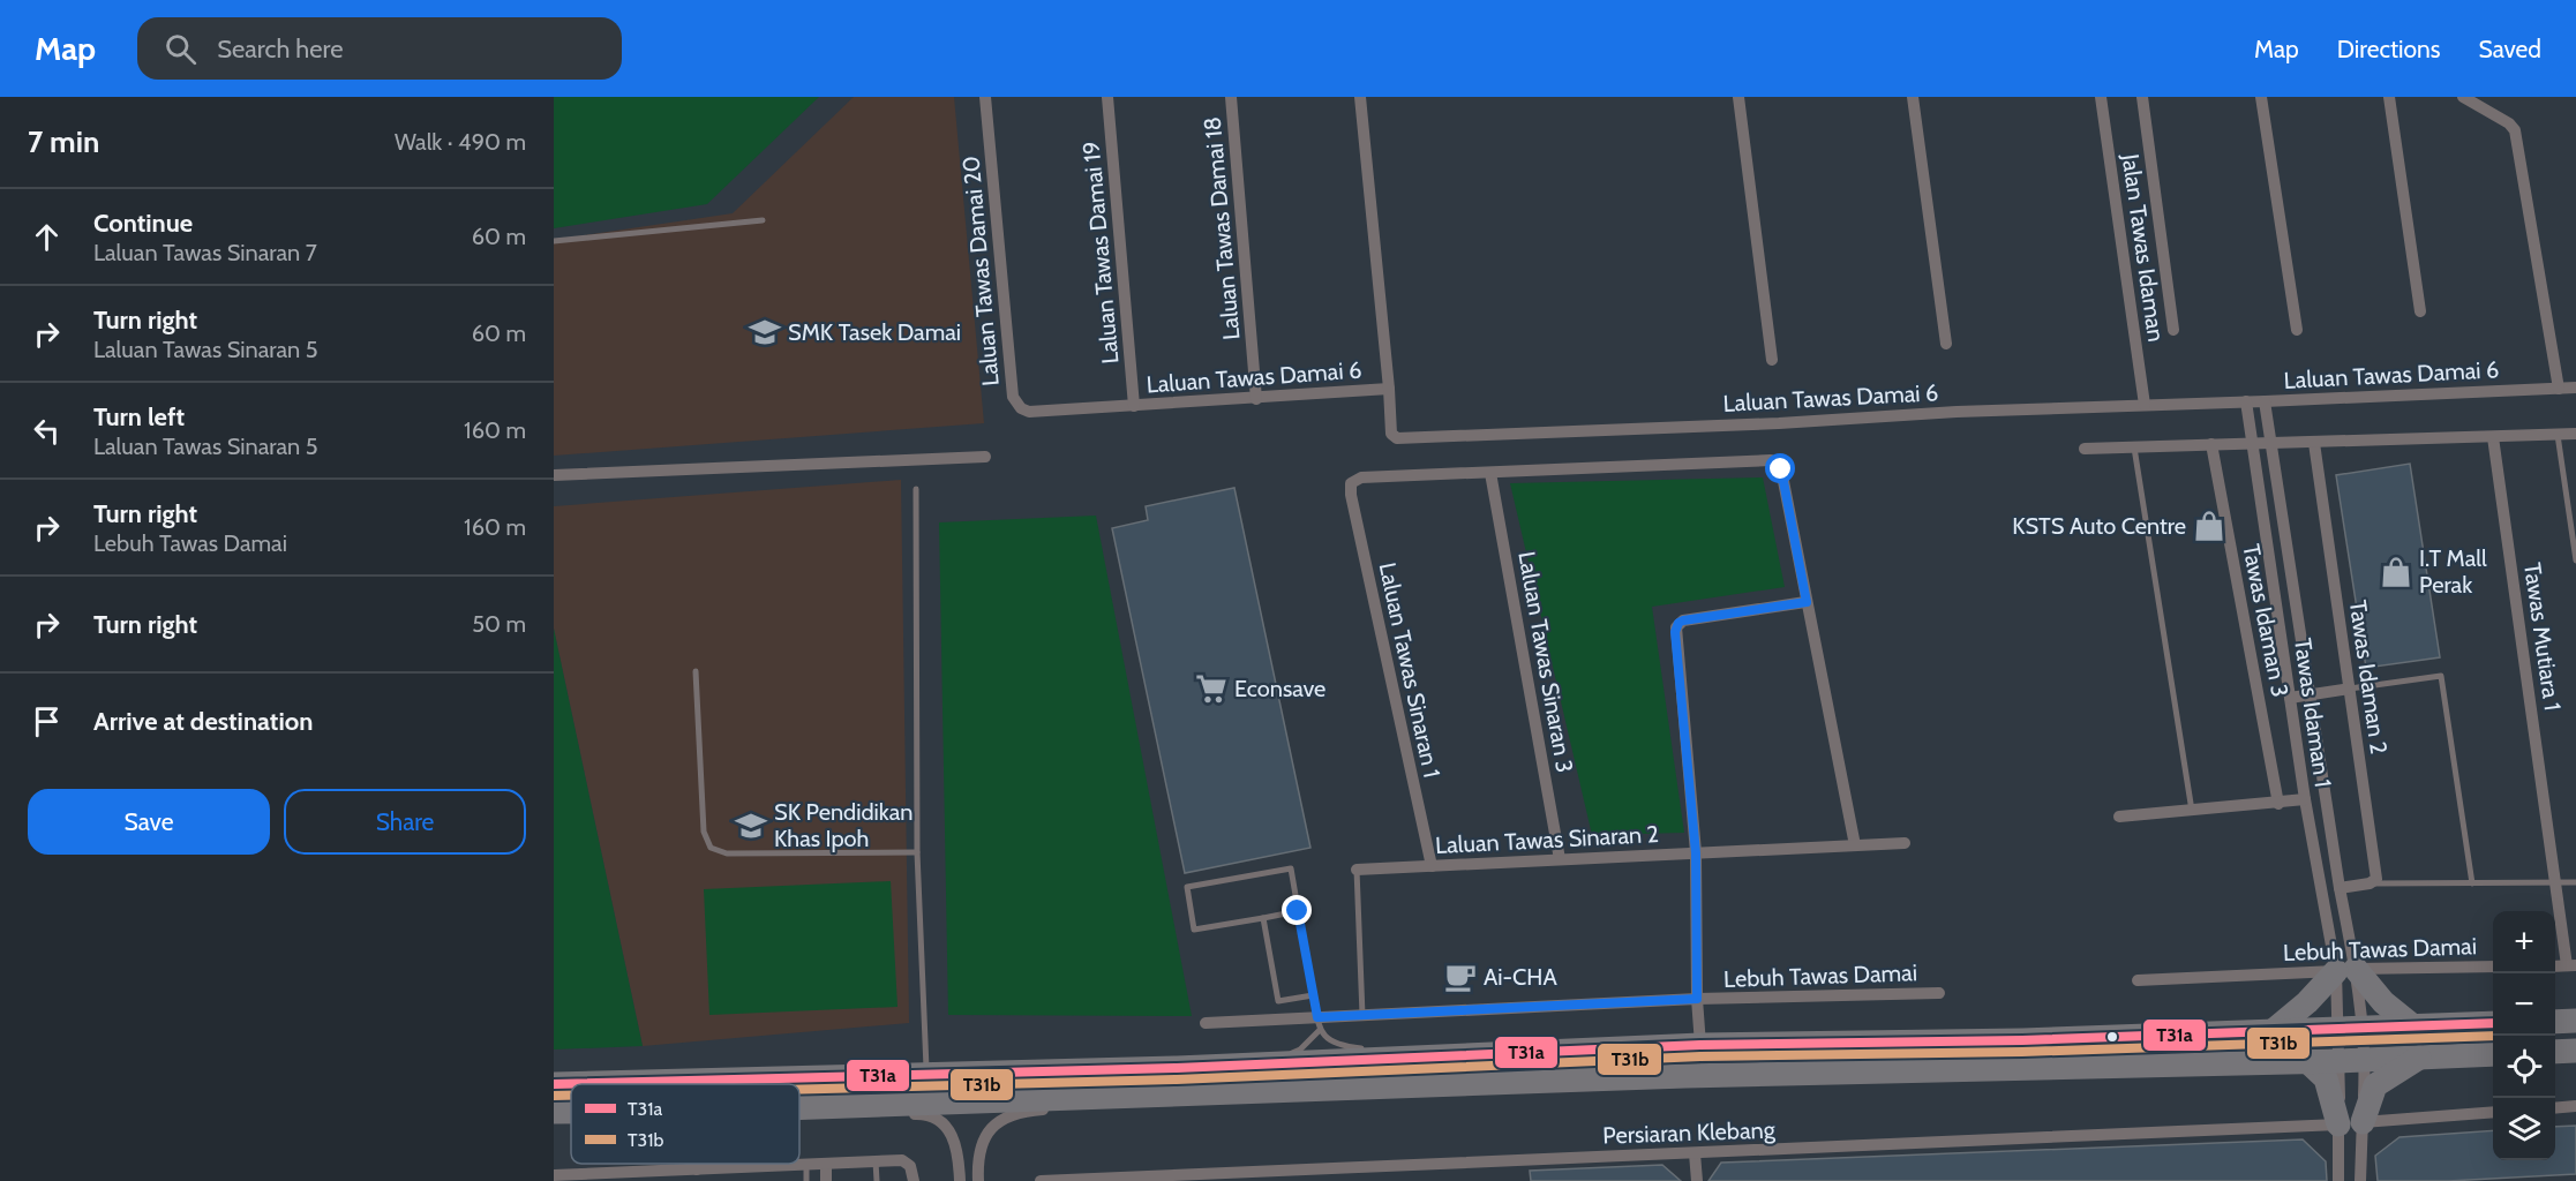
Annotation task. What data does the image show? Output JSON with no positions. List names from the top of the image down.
{
  "streets": {
    "street": [
      "Laluan Tawas Damai 18",
      "Jalan Tawas Idaman",
      "Laluan Tawas Damai 19",
      "Laluan Tawas Damai 20",
      "Laluan Tawas Damai 6",
      "Tawas Idaman 3",
      "Tawas Mutiara 1",
      "Laluan Tawas Sinaran 3",
      "Laluan Tawas Sinaran 1",
      "Tawas Idaman 2",
      "Tawas Idaman 1",
      "Laluan Tawas Sinaran 2",
      "Lebuh Tawas Damai",
      "Persiaran Klebang"
    ]
  },
  "crossings": [
    ["Laluan Tawas Damai 18", "Laluan Tawas Damai 6"],
    ["Jalan Tawas Idaman", "Laluan Tawas Damai 6"],
    ["Laluan Tawas Damai 19", "Laluan Tawas Damai 20"],
    ["Laluan Tawas Damai 19", "Laluan Tawas Damai 6"],
    ["Laluan Tawas Damai 20", "Laluan Tawas Damai 6"],
    ["Laluan Tawas Damai 6", "Tawas Idaman 1"],
    ["Laluan Tawas Sinaran 3", "Laluan Tawas Sinaran 1"],
    ["Laluan Tawas Sinaran 3", "Laluan Tawas Sinaran 2"],
    ["Laluan Tawas Sinaran 1", "Laluan Tawas Sinaran 2"],
    ["Tawas Idaman 1", "Lebuh Tawas Damai"],
    ["Tawas Idaman 1", "Persiaran Klebang"]
  ],
  "places": {
    "school or university": ["SMK Tasek Damai", "SK Pendidikan Khas Ipoh"],
    "shop": ["KSTS Auto Centre", "I.T Mall Perak"],
    "supermarket": ["Econsave"],
    "cafe": ["Ai-CHA"]
  },
  "lines": ["transit line T31a", "transit line T31b"],
  "legend": ["T31a", "T31b"],
  "page": {
    "header": "Map",
    "search": "Search here",
    "nav": ["Map", "Directions", "Saved"],
    "heading": ["7 min", "Walk · 490 m"],
    "list": [
      ["Continue", "Laluan Tawas Sinaran 7", "60 m"],
      ["Turn right", "Laluan Tawas Sinaran 5", "60 m"],
      ["Turn left", "Laluan Tawas Sinaran 5", "160 m"],
      ["Turn right", "Lebuh Tawas Damai", "160 m"],
      ["Turn right", "50 m"],
      "Arrive at destination"
    ],
    "buttons": ["Save", "Share"],
    "map_buttons": ["+", "−"]
  }
}
